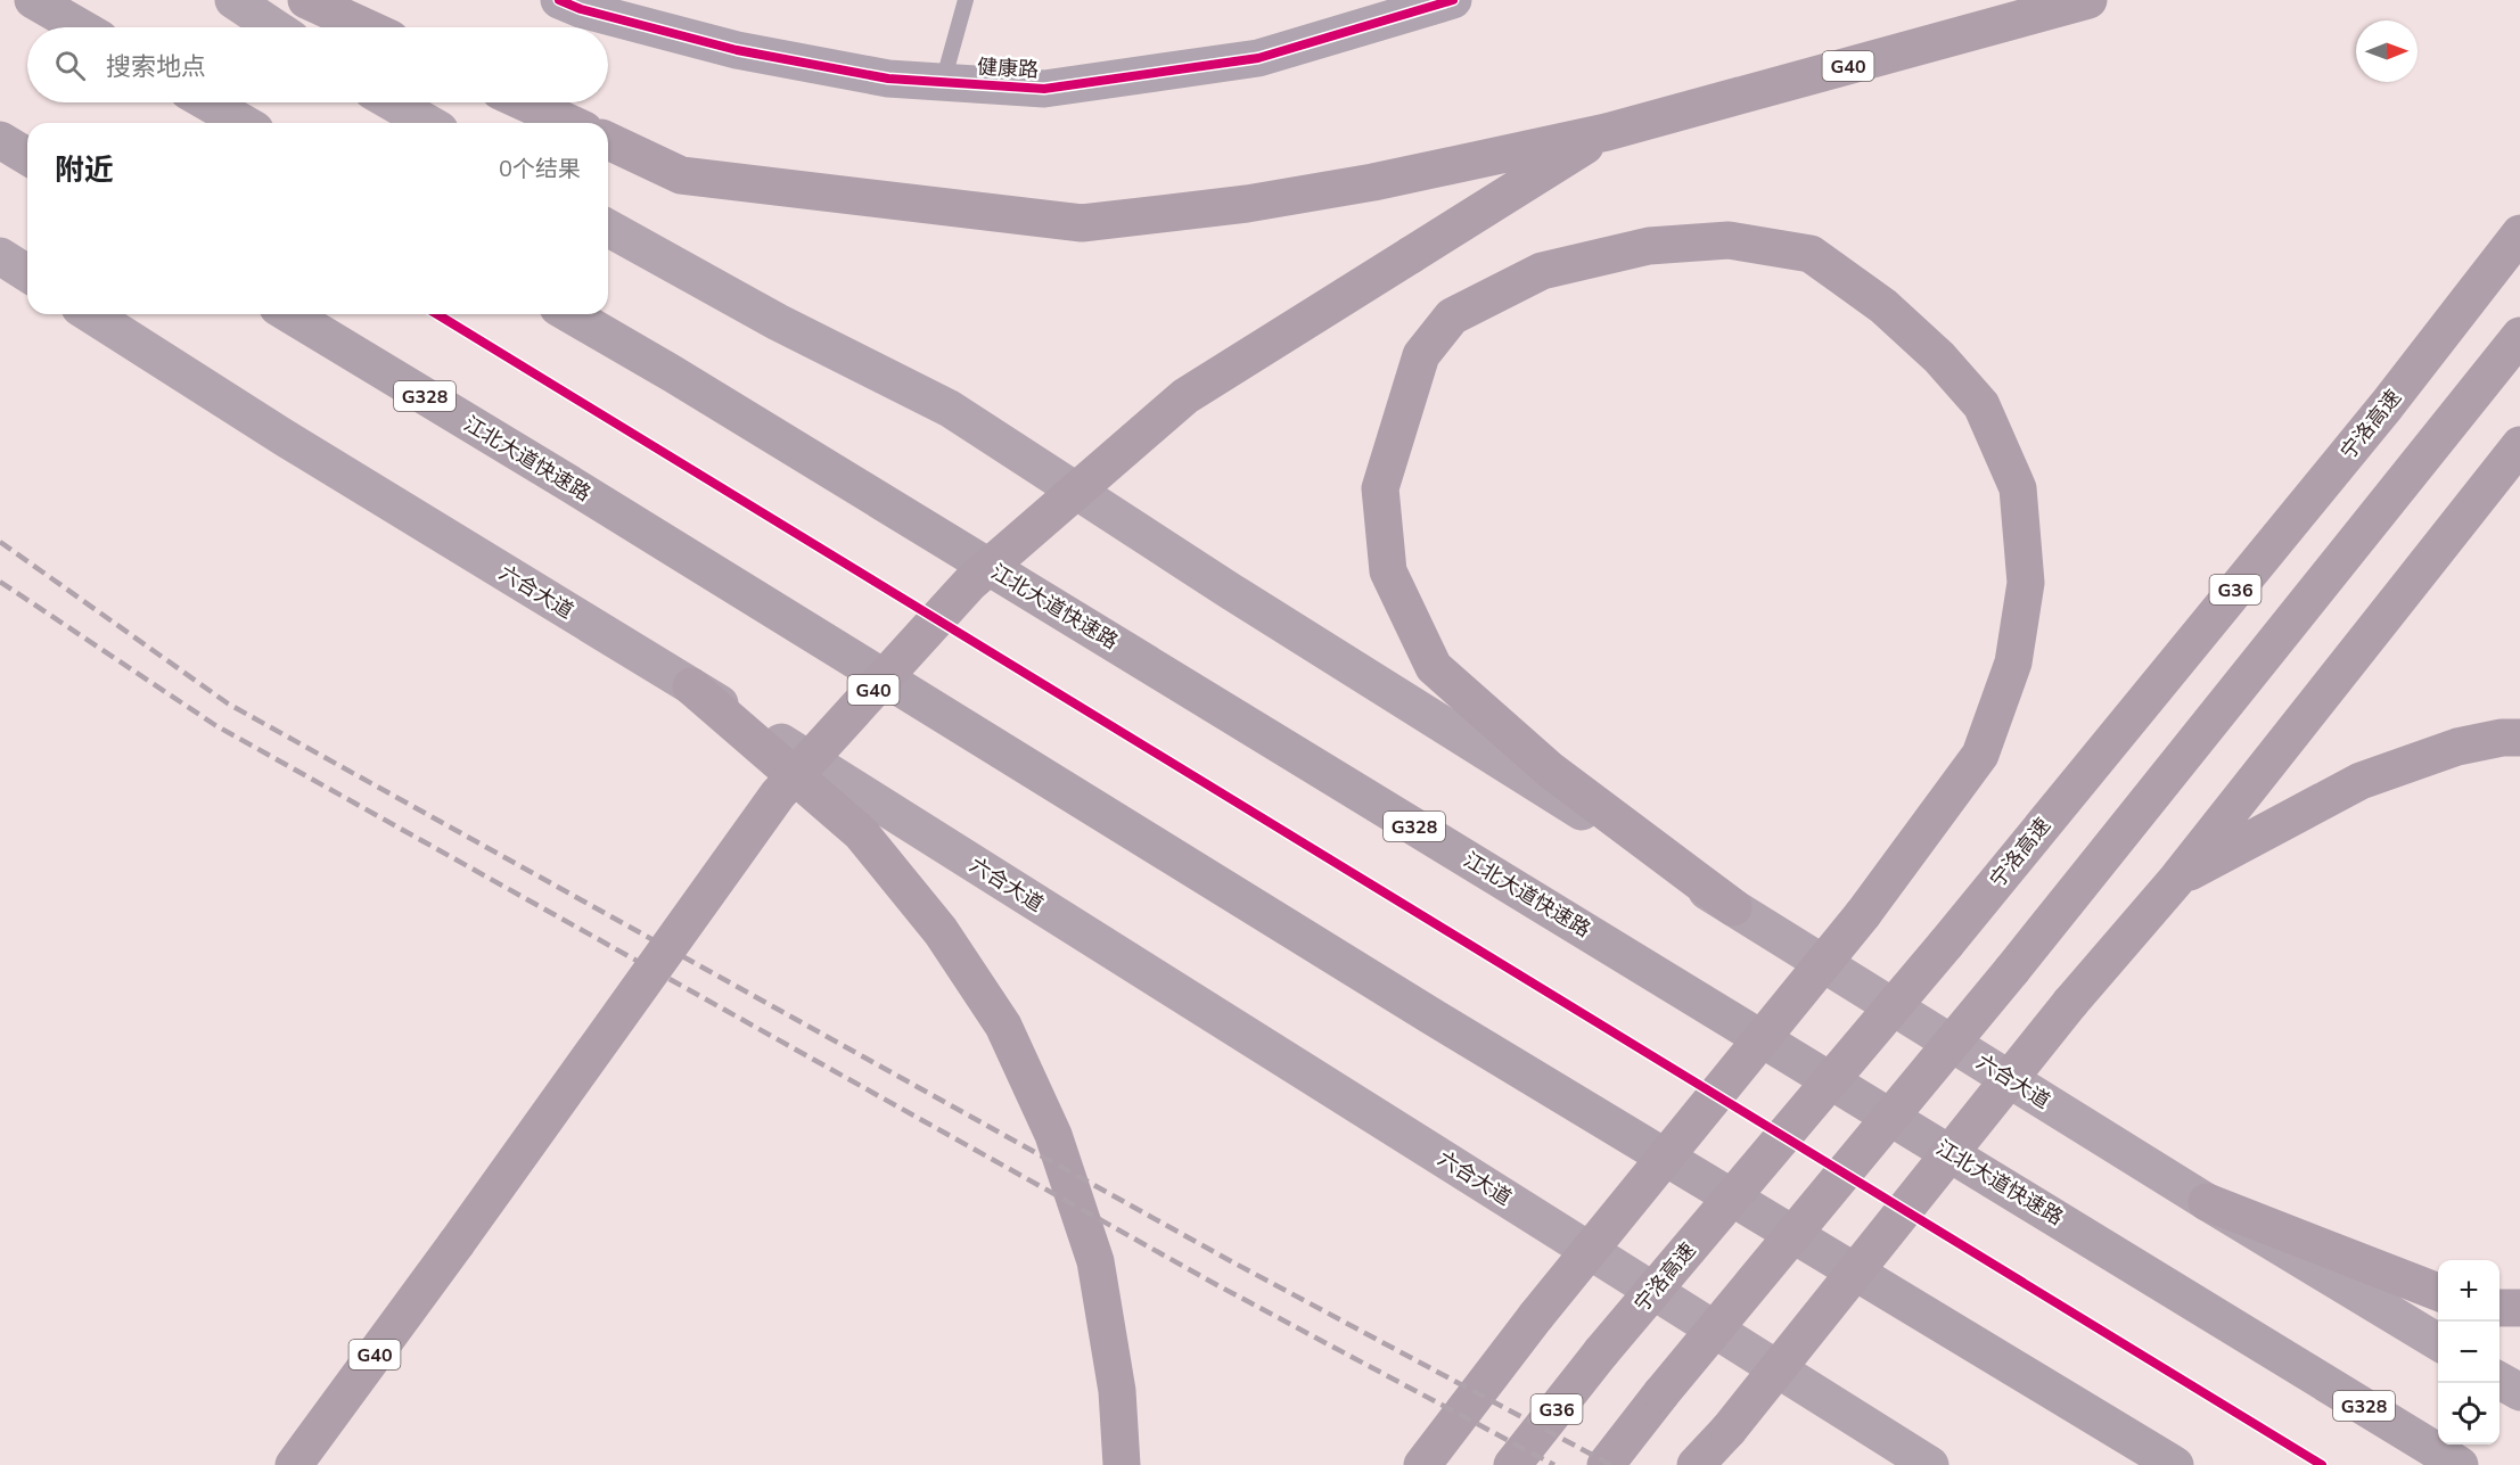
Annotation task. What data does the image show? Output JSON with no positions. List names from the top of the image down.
{
  "streets": {
    "highway": [
      "G40",
      "G328",
      "宁洛高速",
      "江北大道快速路",
      "G36"
    ],
    "main road": ["六合大道"],
    "street": ["健康路"]
  },
  "north": "right",
  "page": {
    "search": "搜索地点",
    "heading": ["附近", "0个结果"],
    "map_buttons": ["+", "−"]
  }
}
